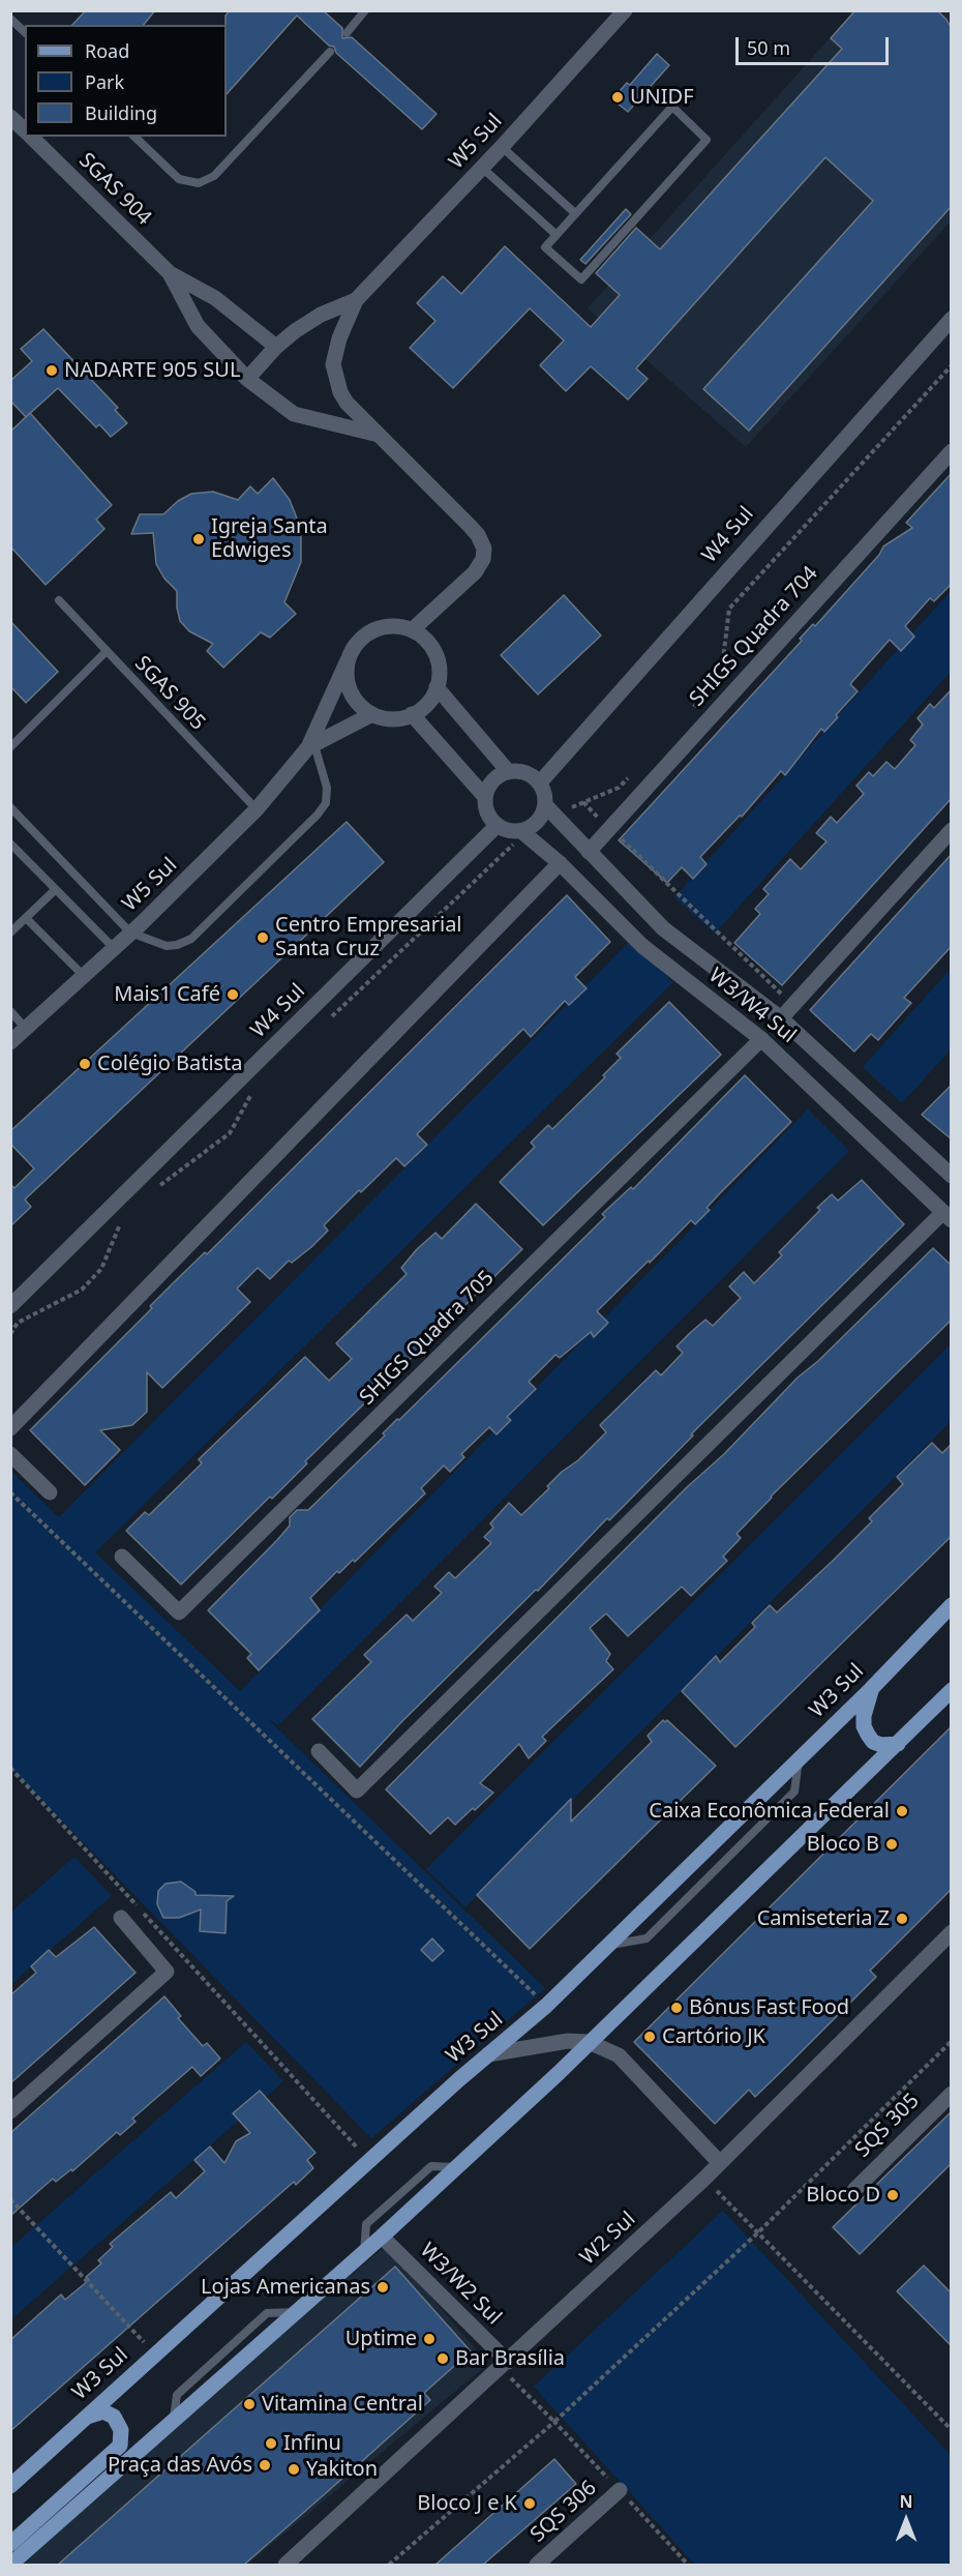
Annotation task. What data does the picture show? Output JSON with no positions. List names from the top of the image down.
{
  "streets": {
    "main road": ["W3 Sul"],
    "street": [
      "W5 Sul",
      "SGAS 904",
      "W4 Sul",
      "SHIGS Quadra 704",
      "W3/W4 Sul",
      "SHIGS Quadra 705",
      "SQS 305",
      "W2 Sul",
      "W3/W2 Sul",
      "SQS 306"
    ],
    "lane": ["SGAS 905"]
  },
  "crossings": [
    ["W5 Sul", "SGAS 904"],
    ["W5 Sul", "SGAS 905"],
    ["W4 Sul", "W3/W4 Sul"],
    ["SHIGS Quadra 704", "W3/W4 Sul"],
    ["W3/W4 Sul", "SHIGS Quadra 705"],
    ["W2 Sul", "W3/W2 Sul"]
  ],
  "places": [
    "UNIDF",
    "NADARTE 905 SUL",
    "Igreja Santa Edwiges",
    "Centro Empresarial Santa Cruz",
    "Mais1 Café",
    "Colégio Batista",
    "Caixa Econômica Federal",
    "Bloco B",
    "Camiseteria Z",
    "Bônus Fast Food",
    "Cartório JK",
    "Bloco D",
    "Lojas Americanas",
    "Uptime",
    "Bar Brasília",
    "Vitamina Central",
    "Infinu",
    "Praça das Avós",
    "Yakiton",
    "Bloco J e K"
  ],
  "legend": ["Road", "Park", "Building"],
  "scale_bar": "50 m",
  "north": "top"
}
